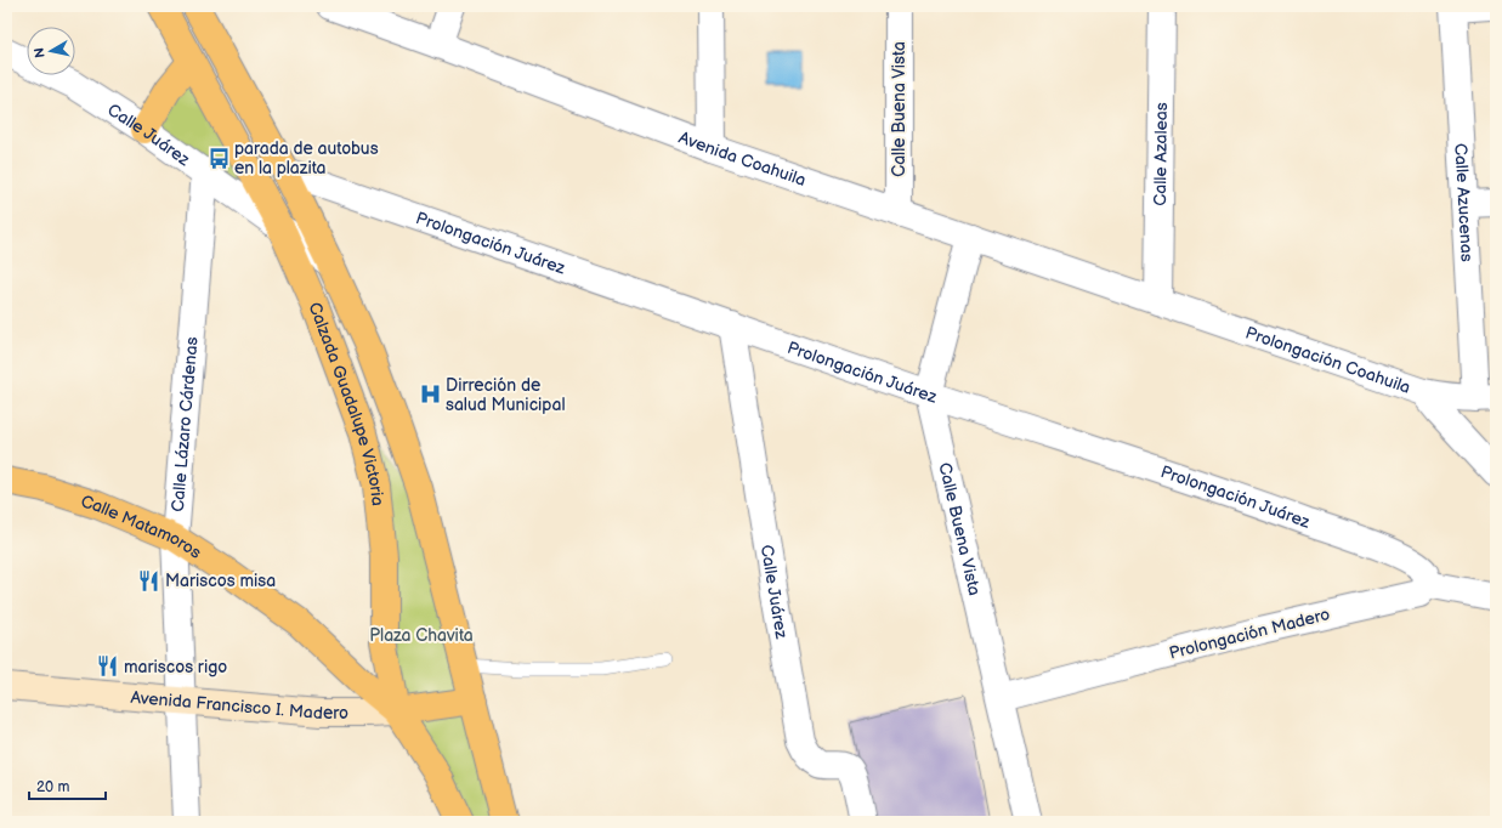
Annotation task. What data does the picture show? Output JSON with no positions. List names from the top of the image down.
{
  "streets": {
    "main road": ["Calzada Guadalupe Victoria", "Calle Matamoros", "Avenida Francisco I. Madero"],
    "street": [
      "Calle Buena Vista",
      "Calle Juárez",
      "Calle Azaleas",
      "Avenida Coahuila",
      "Calle Azucenas",
      "Prolongación Juárez",
      "Prolongación Coahuila",
      "Calle Lázaro Cárdenas",
      "Prolongación Madero"
    ]
  },
  "crossings": [
    ["Calle Buena Vista", "Avenida Coahuila"],
    ["Calle Buena Vista", "Prolongación Juárez"],
    ["Calle Buena Vista", "Prolongación Madero"],
    ["Calle Juárez", "Prolongación Juárez"],
    ["Calle Juárez", "Calzada Guadalupe Victoria"],
    ["Calle Juárez", "Calle Lázaro Cárdenas"],
    ["Calle Azaleas", "Avenida Coahuila"],
    ["Calle Azaleas", "Prolongación Coahuila"],
    ["Avenida Coahuila", "Prolongación Coahuila"],
    ["Prolongación Juárez", "Calzada Guadalupe Victoria"],
    ["Prolongación Juárez", "Prolongación Madero"],
    ["Calzada Guadalupe Victoria", "Calle Matamoros"],
    ["Calzada Guadalupe Victoria", "Avenida Francisco I. Madero"],
    ["Calle Lázaro Cárdenas", "Calle Matamoros"],
    ["Calle Lázaro Cárdenas", "Avenida Francisco I. Madero"],
    ["Calle Matamoros", "Avenida Francisco I. Madero"]
  ],
  "parks": ["Plaza Chavita"],
  "places": {
    "bus stop": ["parada de autobus en la plazita"],
    "hospital": ["Dirreción de salud Municipal"],
    "restaurant": ["Mariscos misa", "mariscos rigo"]
  },
  "scale_bar": "20 m",
  "north": "left"
}
